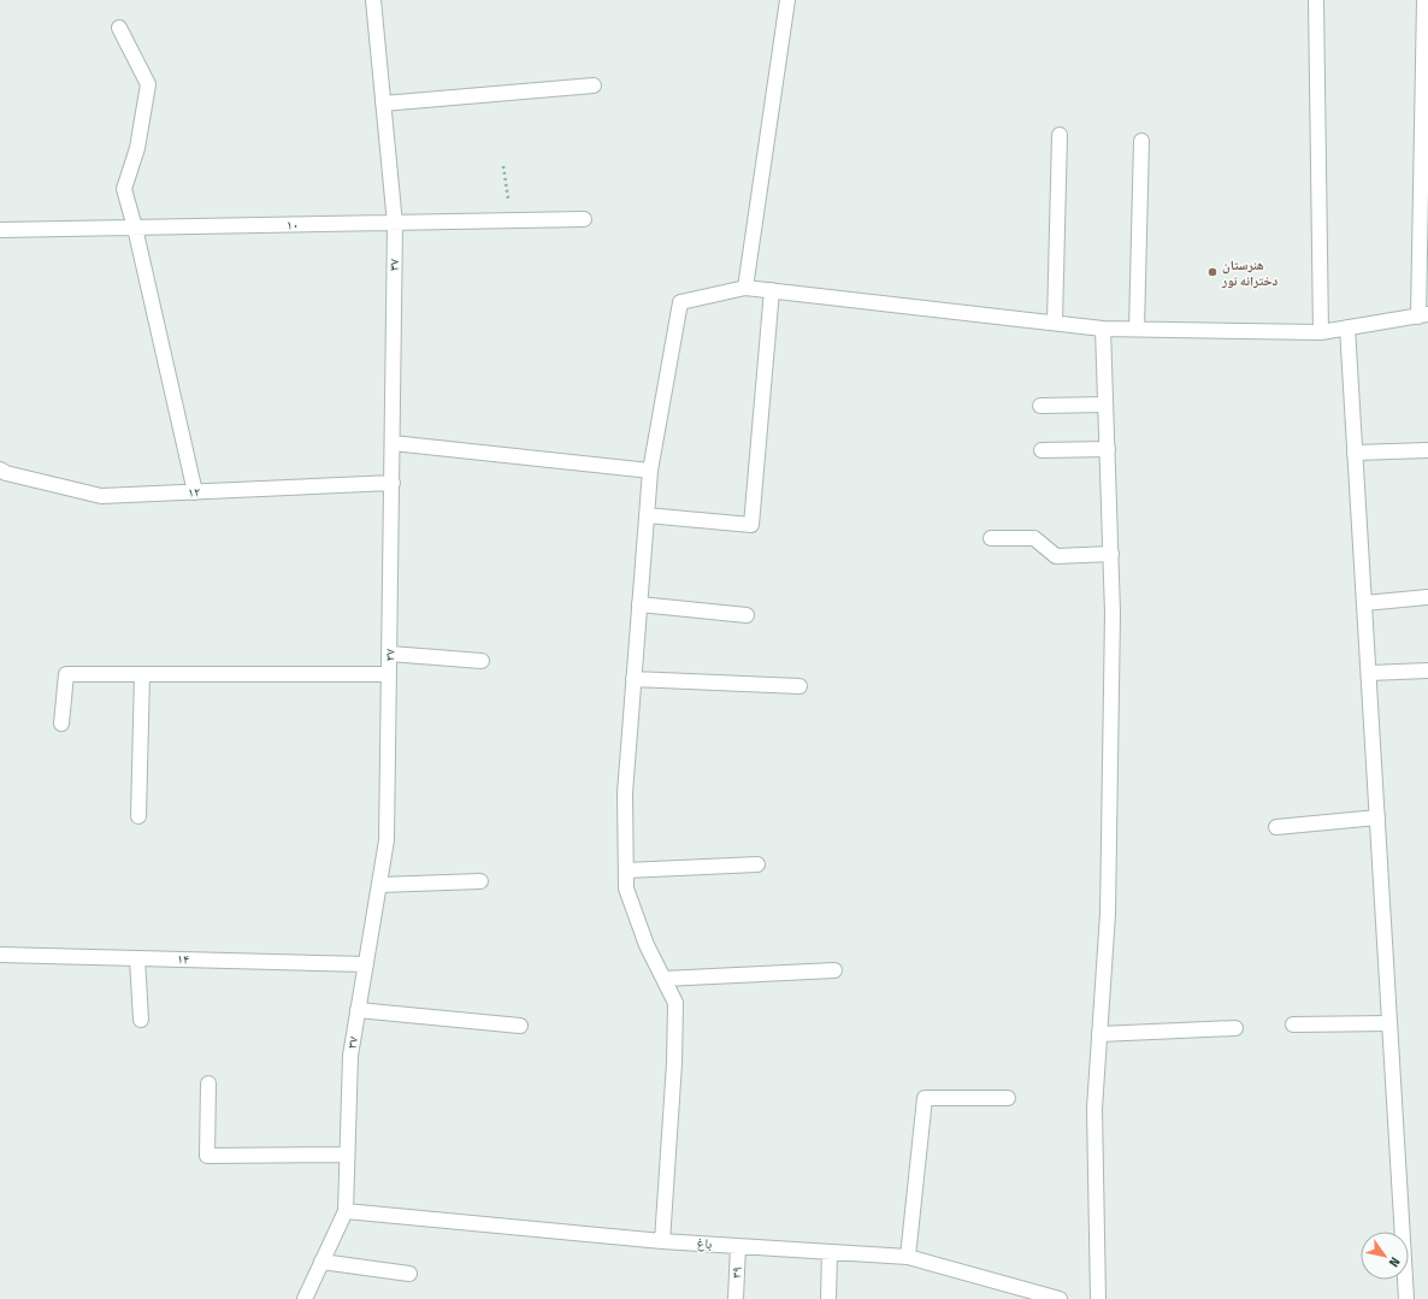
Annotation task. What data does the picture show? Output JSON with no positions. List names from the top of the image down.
{
  "streets": {
    "street": [
      "۱۰",
      "۳۷",
      "۱۲",
      "۱۴",
      "باغ",
      "۳۹"
    ]
  },
  "crossings": [
    ["۱۰", "۳۷"],
    ["۳۷", "۱۲"],
    ["۳۷", "۱۴"],
    ["۳۷", "باغ"],
    ["باغ", "۳۹"]
  ],
  "places": ["هنرستان دخترانه نور"],
  "north": "bottom right"
}
